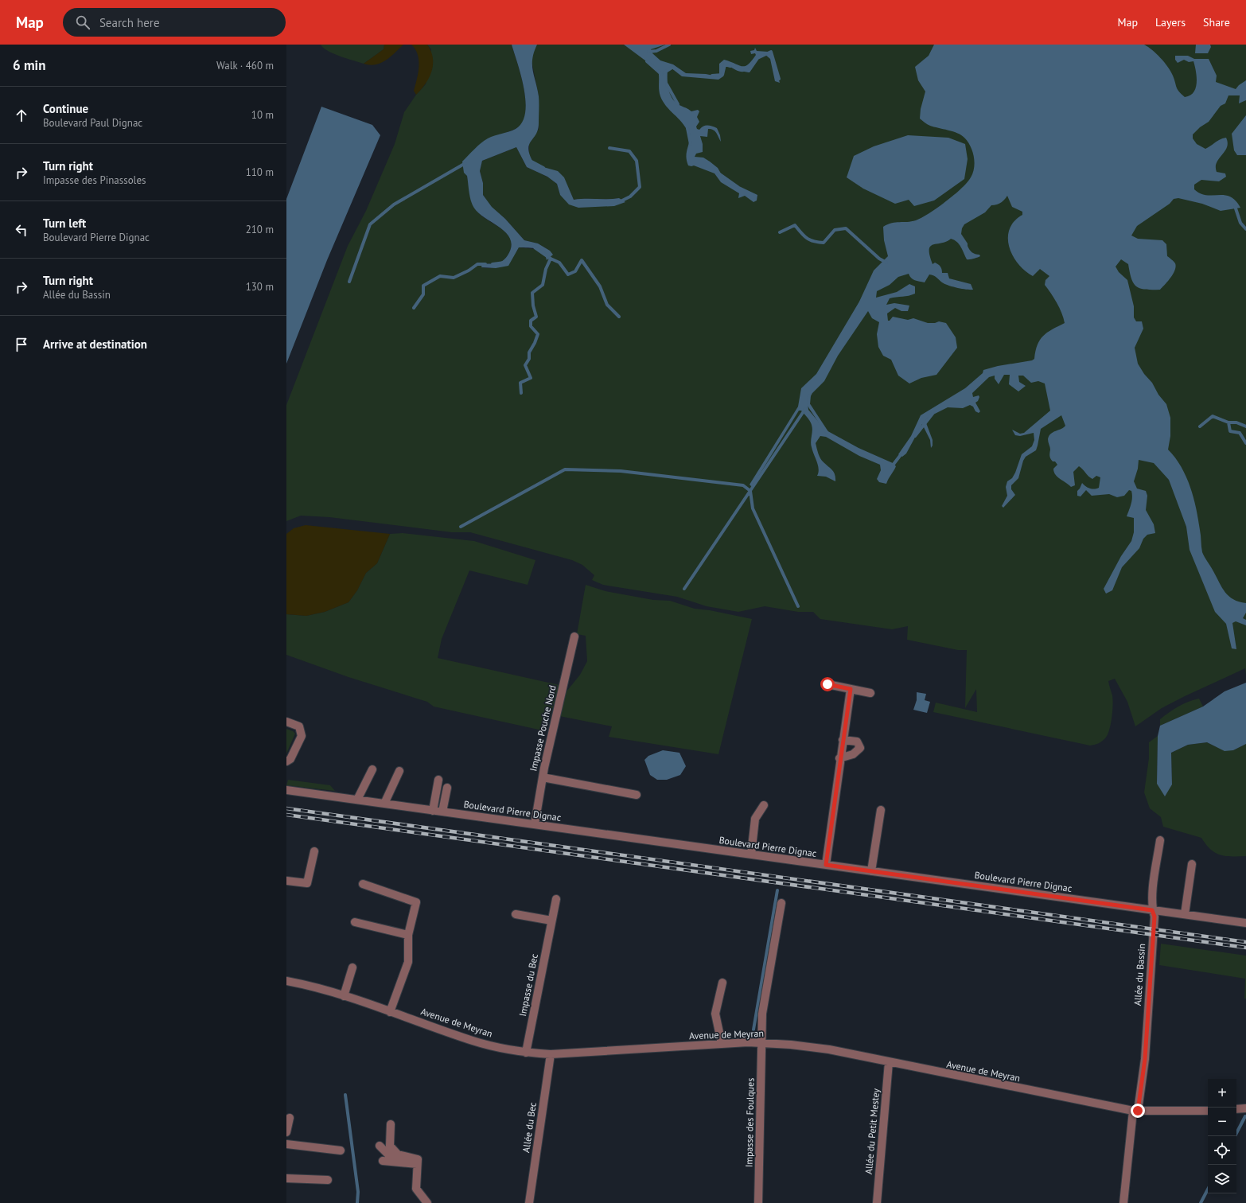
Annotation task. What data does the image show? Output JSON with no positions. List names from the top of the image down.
{
  "streets": {
    "street": [
      "Impasse Pouche Nord",
      "Boulevard Pierre Dignac",
      "Allée du Bassin",
      "Impasse du Bec",
      "Avenue de Meyran",
      "Impasse des Foulques",
      "Allée du Bec",
      "Allée du Petit Mestey"
    ]
  },
  "crossings": [
    ["Impasse Pouche Nord", "Boulevard Pierre Dignac"],
    ["Boulevard Pierre Dignac", "Allée du Bassin"],
    ["Allée du Bassin", "Avenue de Meyran"],
    ["Impasse du Bec", "Avenue de Meyran"],
    ["Avenue de Meyran", "Impasse des Foulques"],
    ["Avenue de Meyran", "Allée du Bec"],
    ["Avenue de Meyran", "Allée du Petit Mestey"]
  ],
  "page": {
    "header": "Map",
    "search": "Search here",
    "nav": ["Map", "Layers", "Share"],
    "heading": ["6 min", "Walk · 460 m"],
    "list": [
      ["Continue", "Boulevard Paul Dignac", "10 m"],
      ["Turn right", "Impasse des Pinassoles", "110 m"],
      ["Turn left", "Boulevard Pierre Dignac", "210 m"],
      ["Turn right", "Allée du Bassin", "130 m"],
      "Arrive at destination"
    ],
    "map_buttons": ["+", "−"]
  }
}
